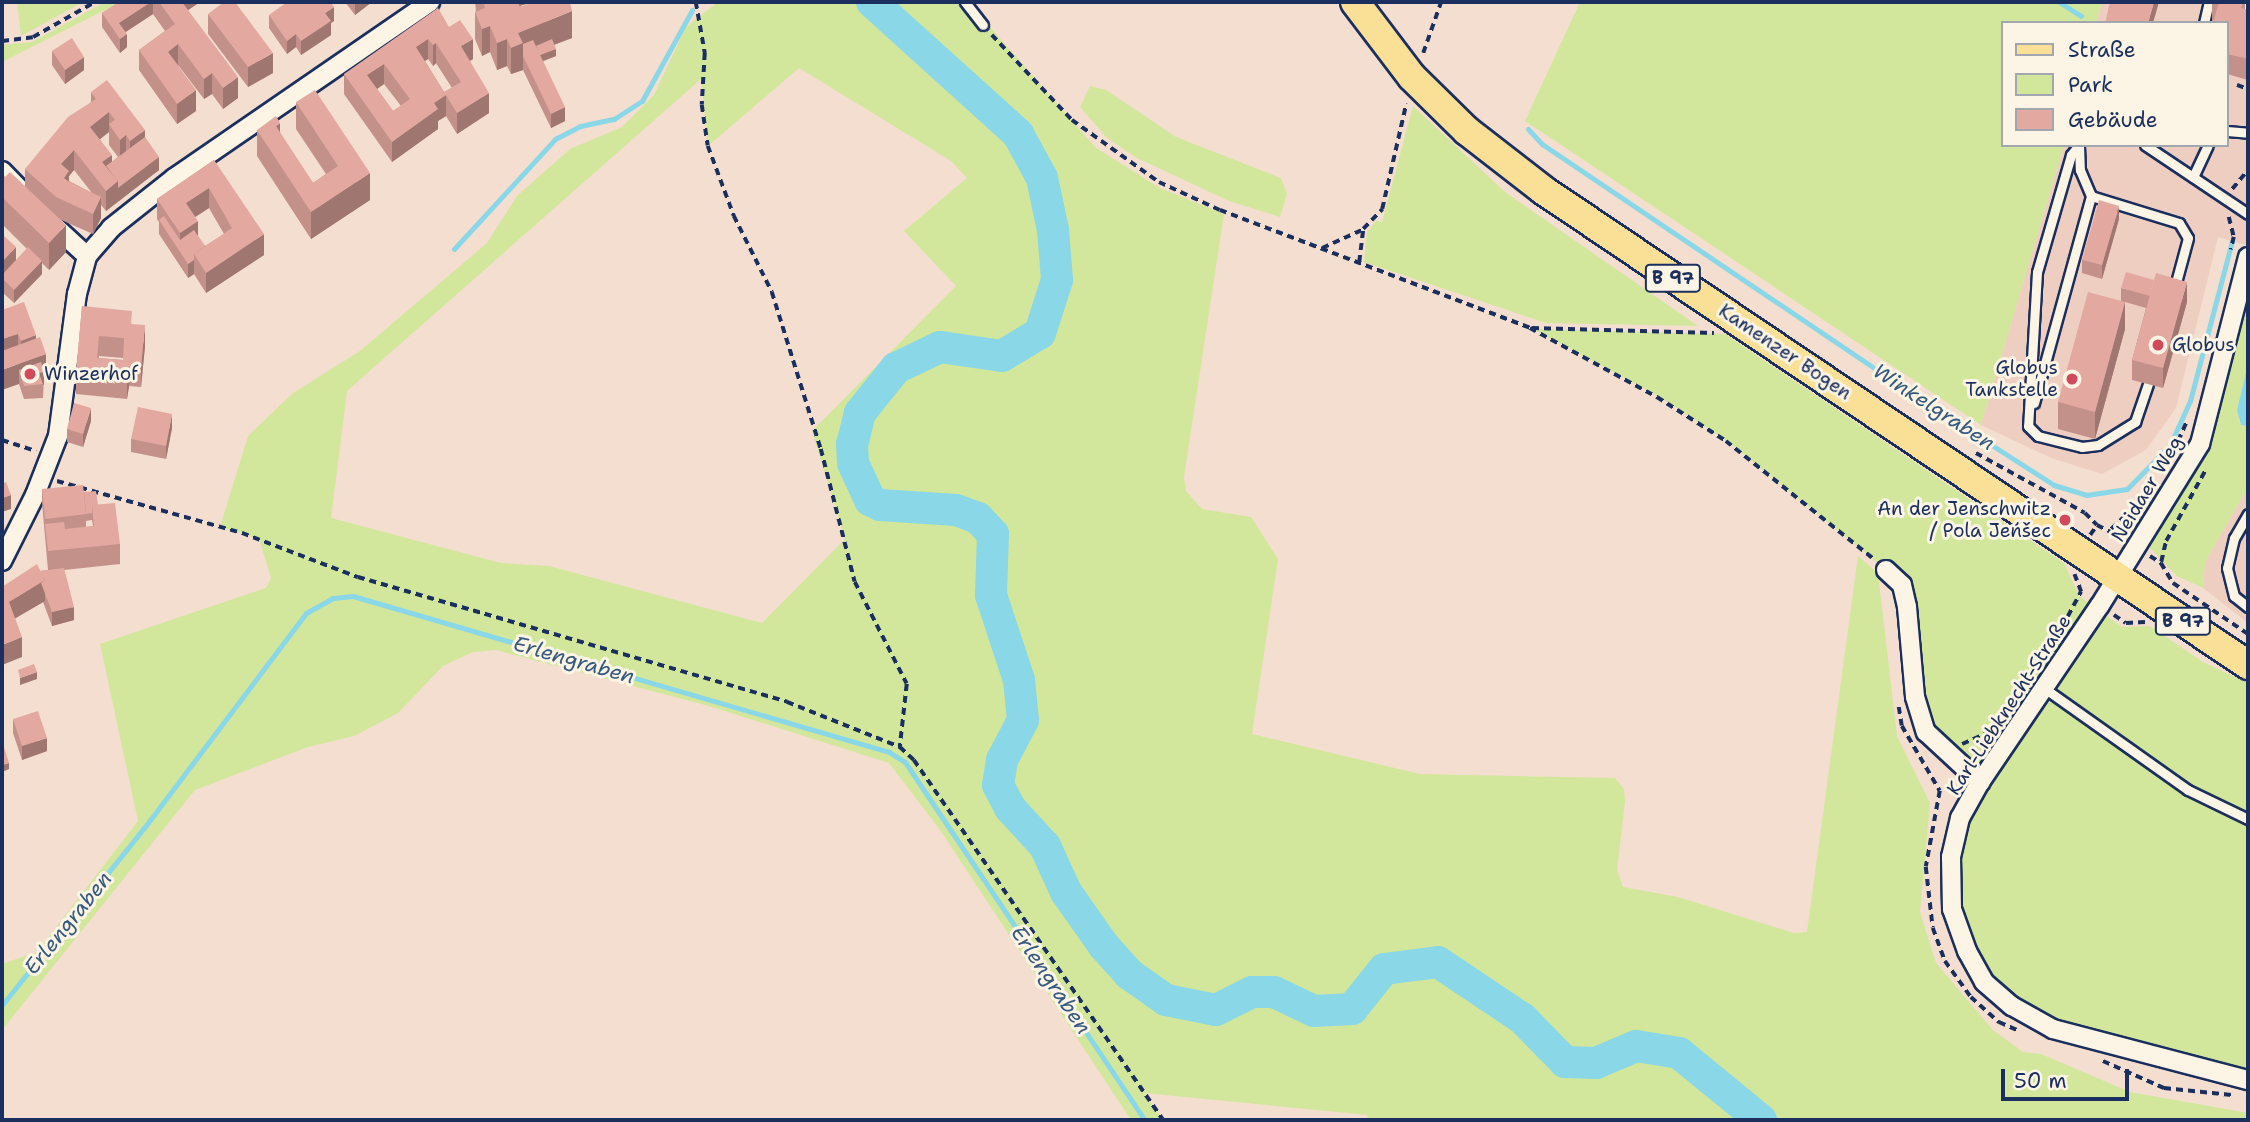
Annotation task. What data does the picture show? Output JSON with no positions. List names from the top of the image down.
{
  "streets": {
    "main road": ["B 97", "Kamenzer Bogen"],
    "street": ["Neidaer Weg", "Karl-Liebknecht-Straße"]
  },
  "crossings": [
    ["Kamenzer Bogen", "Neidaer Weg"],
    ["Kamenzer Bogen", "Karl-Liebknecht-Straße"],
    ["Neidaer Weg", "Karl-Liebknecht-Straße"]
  ],
  "water": ["Winkelgraben", "Erlengraben"],
  "places": [
    "Globus",
    "Winzerhof",
    "Globus Tankstelle",
    "An der Jenschwitz / Pola Jeńšec"
  ],
  "legend": ["Straße", "Park", "Gebäude"],
  "scale_bar": "50 m"
}
